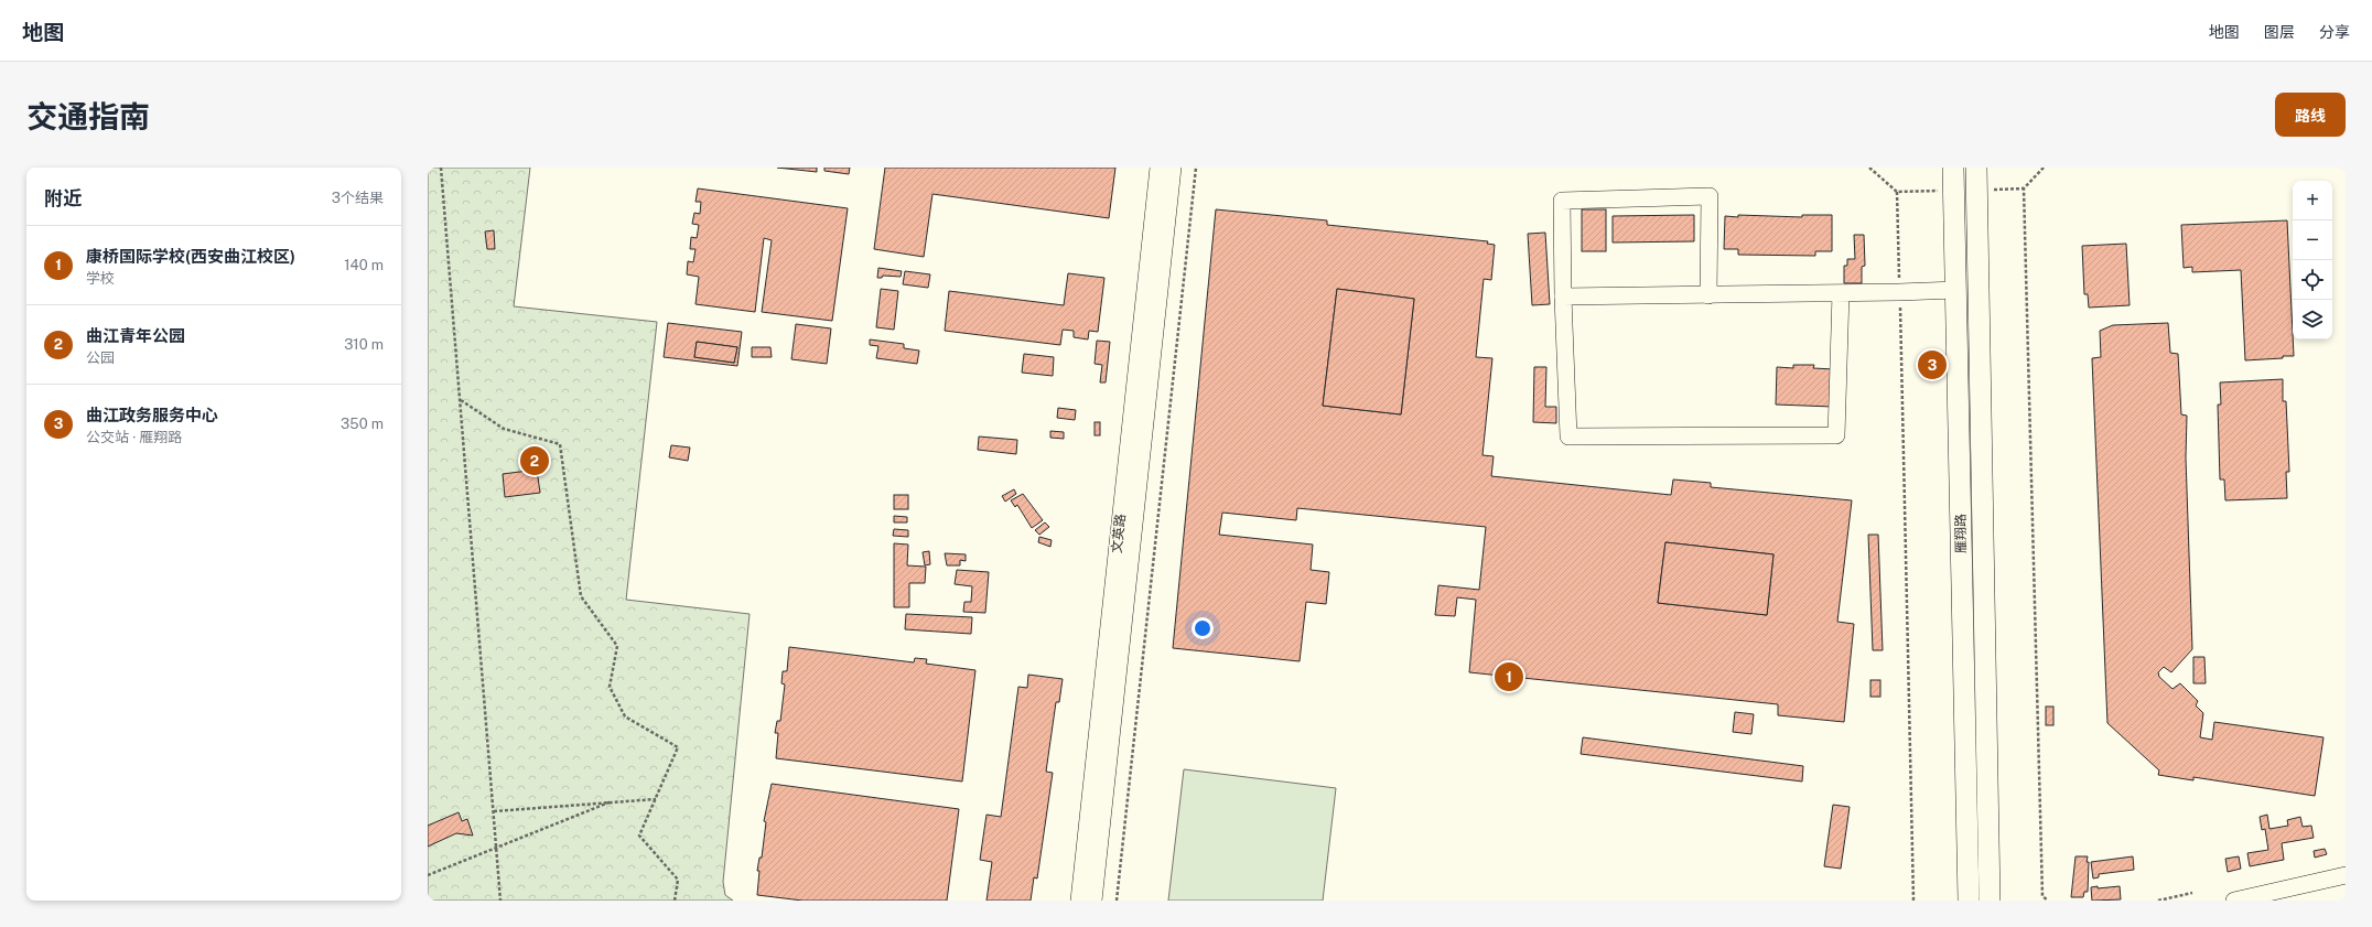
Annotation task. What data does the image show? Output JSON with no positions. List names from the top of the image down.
{
  "streets": {
    "main road": ["雁翔路"],
    "street": ["文英路"]
  },
  "page": {
    "header": "地图",
    "nav": ["地图", "图层", "分享"],
    "title": "交通指南",
    "buttons": "路线",
    "heading": ["附近", "3个结果"],
    "map_buttons": ["+", "−"],
    "list": [
      {
        "mark": "1",
        "name": "康桥国际学校(西安曲江校区)",
        "note": "学校",
        "value": "140 m"
      },
      {
        "mark": "2",
        "name": "曲江青年公园",
        "note": "公园",
        "value": "310 m"
      },
      {
        "mark": "3",
        "name": "曲江政务服务中心",
        "note": "公交站 · 雁翔路",
        "value": "350 m"
      }
    ],
    "pins": ["3", "2", "1"]
  }
}
